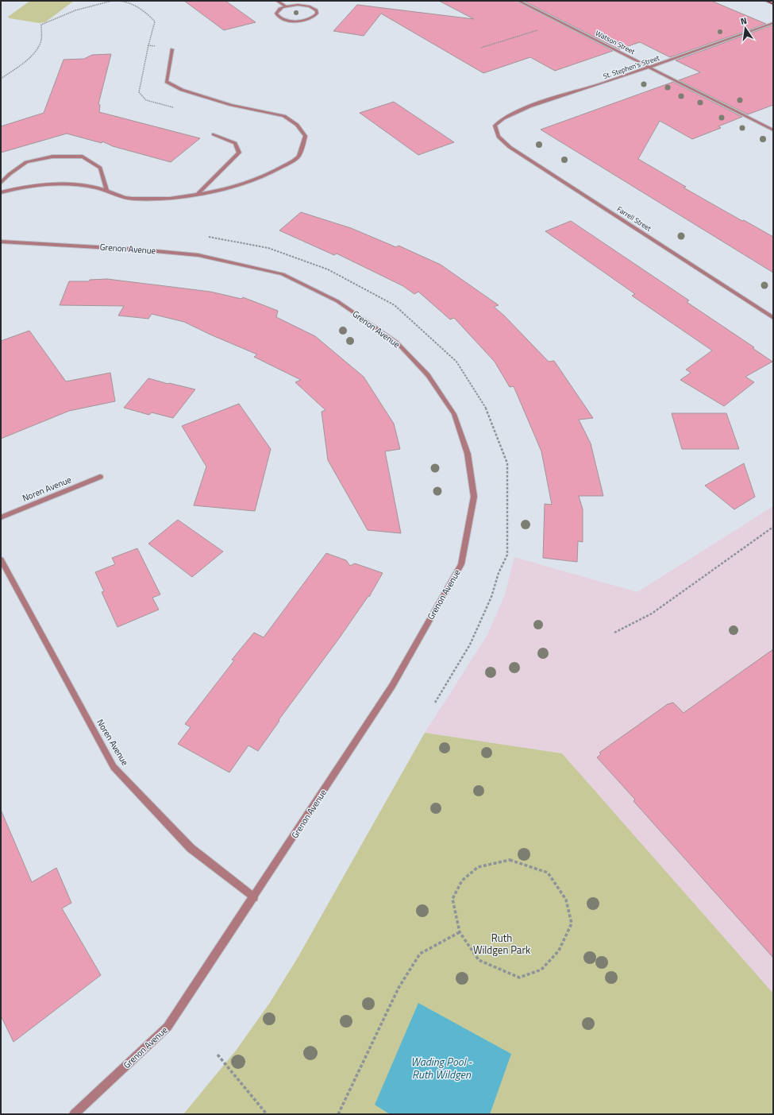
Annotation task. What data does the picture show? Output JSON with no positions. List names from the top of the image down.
{
  "streets": {
    "street": [
      "Watson Street",
      "St. Stephen's Street",
      "Farrell Street",
      "Grenon Avenue",
      "Noren Avenue"
    ]
  },
  "crossings": [
    ["Watson Street", "St. Stephen's Street"],
    ["St. Stephen's Street", "Farrell Street"],
    ["Grenon Avenue", "Noren Avenue"]
  ],
  "water": ["Wading Pool - Ruth Wildgen"],
  "parks": ["Ruth Wildgen Park"],
  "north": "top"
}
